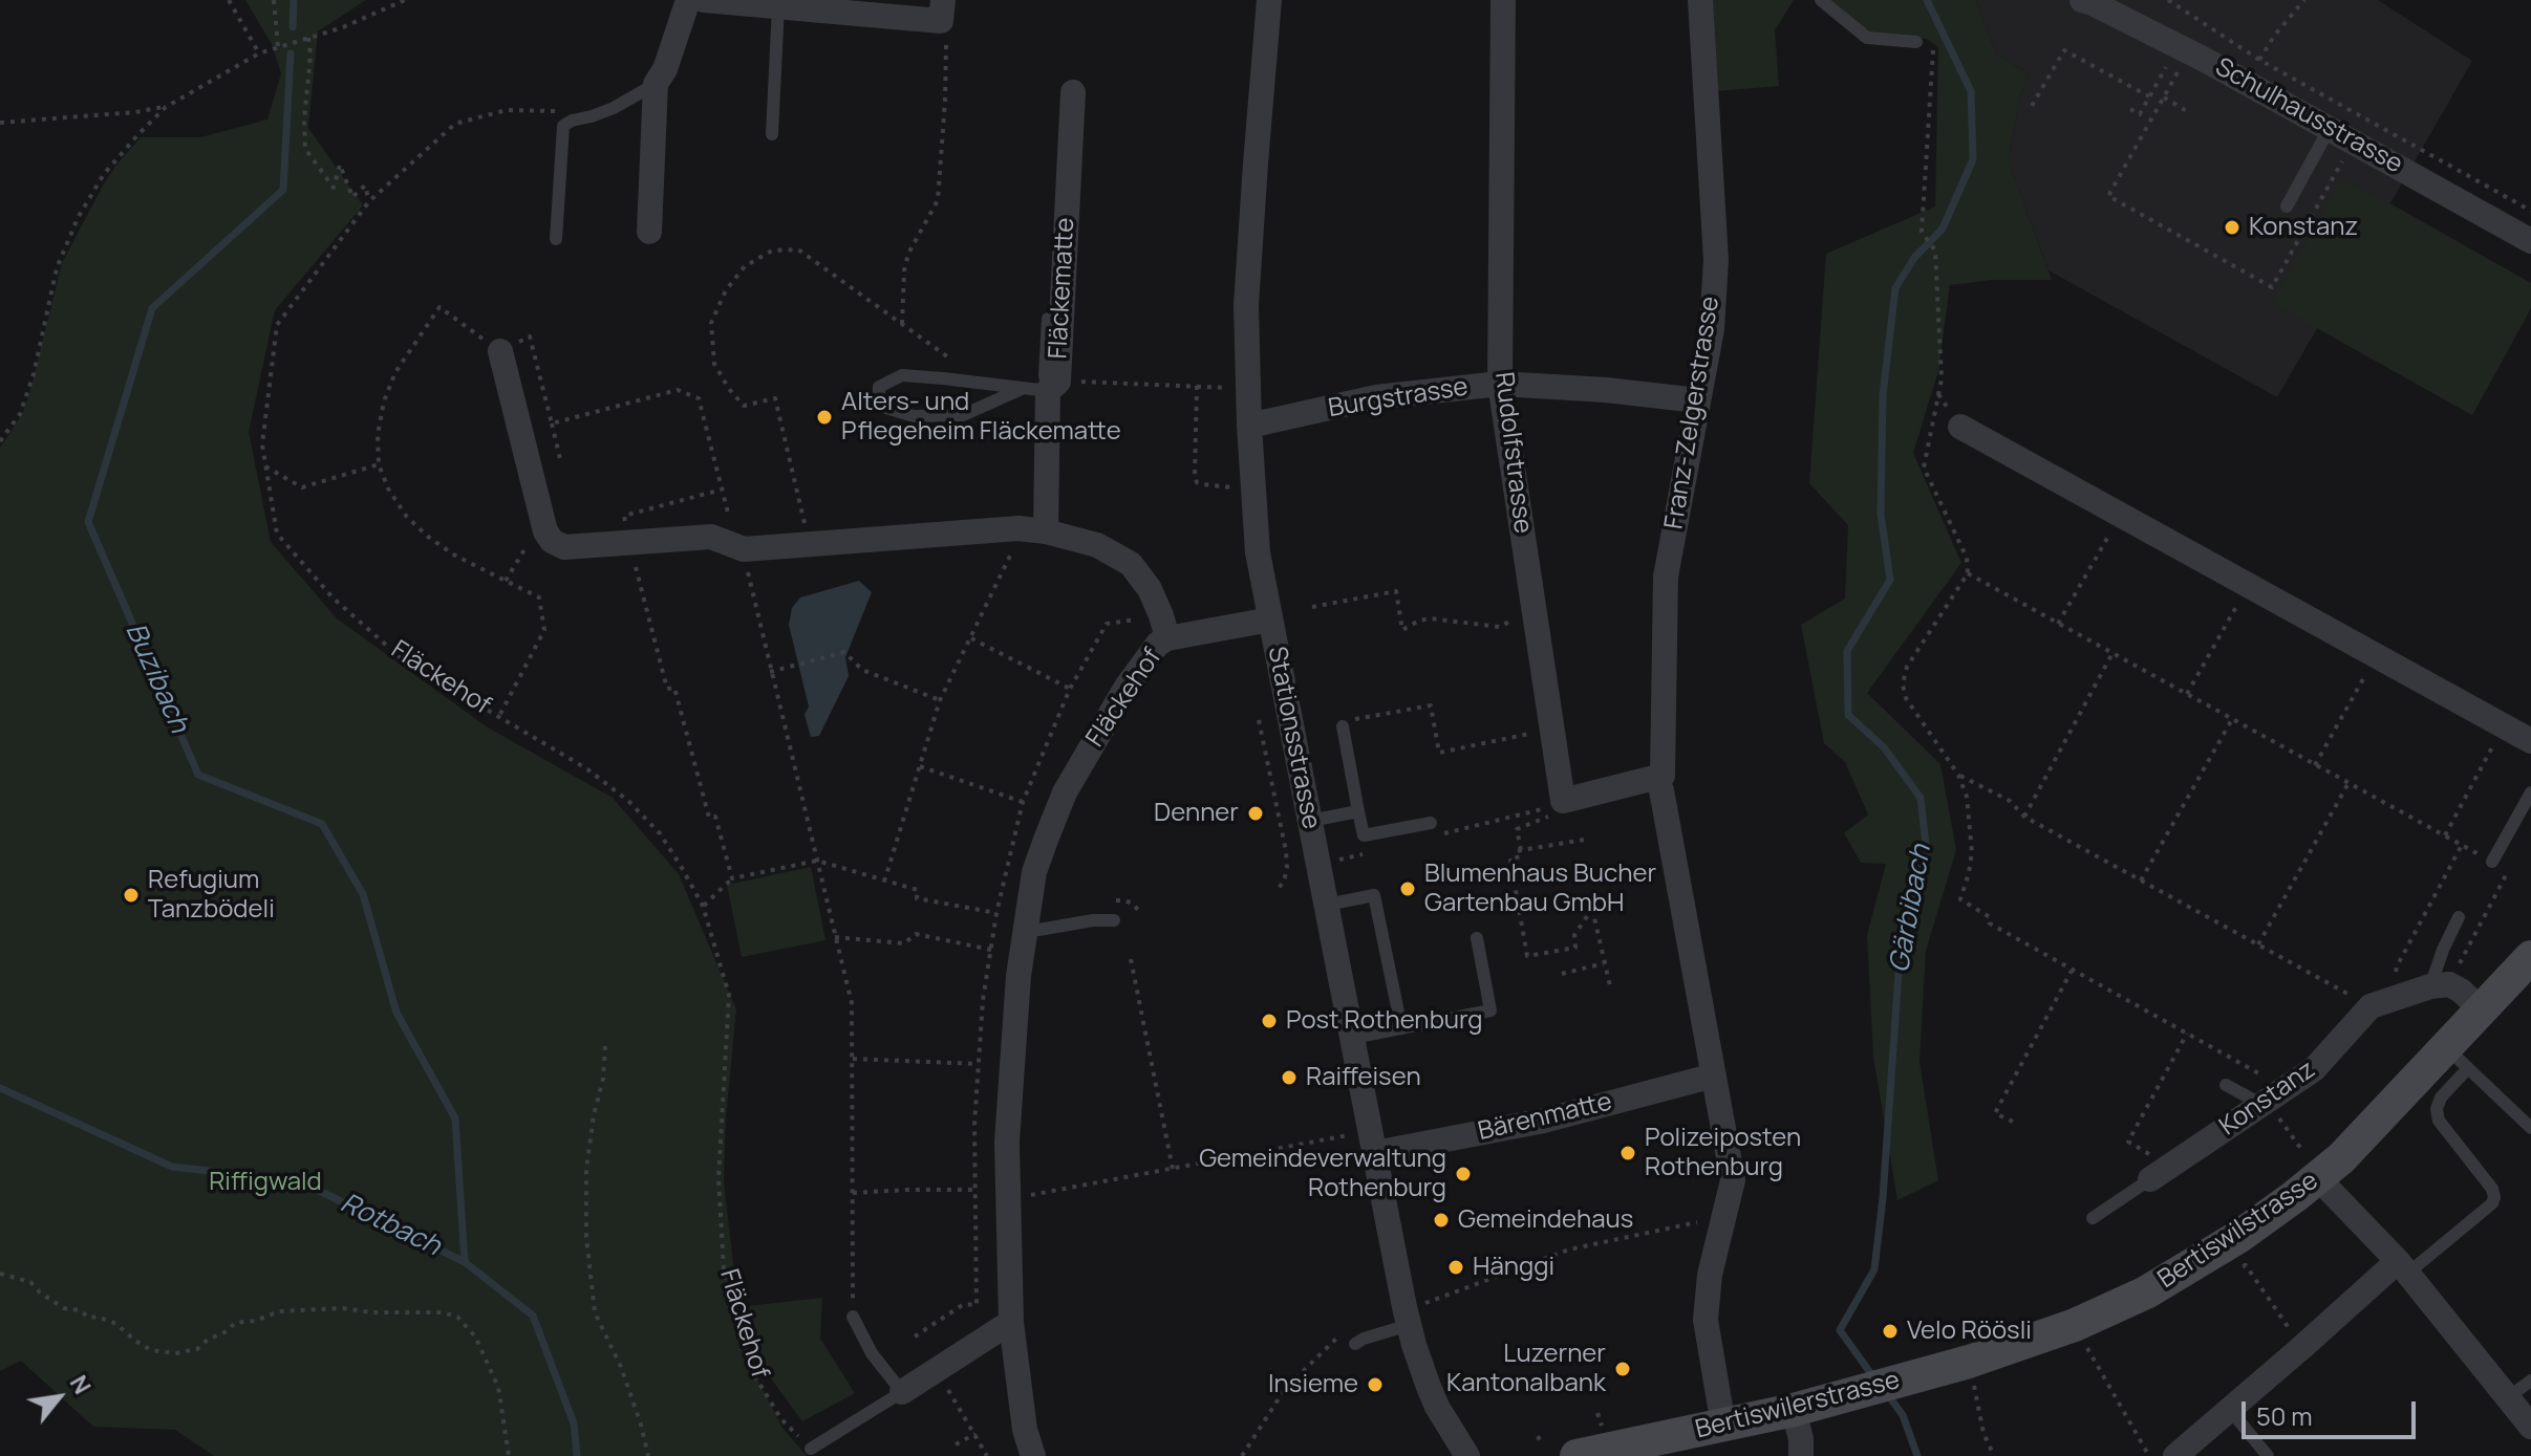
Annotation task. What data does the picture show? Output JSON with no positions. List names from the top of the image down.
{
  "streets": {
    "main road": ["Bertiswilstrasse", "Bertiswilerstrasse"],
    "street": [
      "Schulhausstrasse",
      "Fläckematte",
      "Burgstrasse",
      "Franz-Zelgerstrasse",
      "Rudolfstrasse",
      "Fläckehof",
      "Stationsstrasse",
      "Konstanz",
      "Bärenmatte"
    ]
  },
  "crossings": [
    ["Fläckematte", "Fläckehof"],
    ["Burgstrasse", "Franz-Zelgerstrasse"],
    ["Burgstrasse", "Rudolfstrasse"],
    ["Burgstrasse", "Stationsstrasse"],
    ["Franz-Zelgerstrasse", "Bärenmatte"],
    ["Franz-Zelgerstrasse", "Bertiswilerstrasse"],
    ["Fläckehof", "Stationsstrasse"],
    ["Stationsstrasse", "Bärenmatte"],
    ["Bertiswilstrasse", "Bertiswilerstrasse"]
  ],
  "water": ["Buzibach", "Gärbibach", "Rotbach"],
  "parks": ["Riffigwald"],
  "places": [
    "Konstanz",
    "Alters- und Pflegeheim Fläckematte",
    "Denner",
    "Blumenhaus Bucher Gartenbau GmbH",
    "Refugium Tanzbödeli",
    "Post Rothenburg",
    "Raiffeisen",
    "Polizeiposten Rothenburg",
    "Gemeindeverwaltung Rothenburg",
    "Gemeindehaus",
    "Hänggi",
    "Velo Röösli",
    "Luzerner Kantonalbank",
    "Insieme"
  ],
  "scale_bar": "50 m",
  "north": "top right"
}
